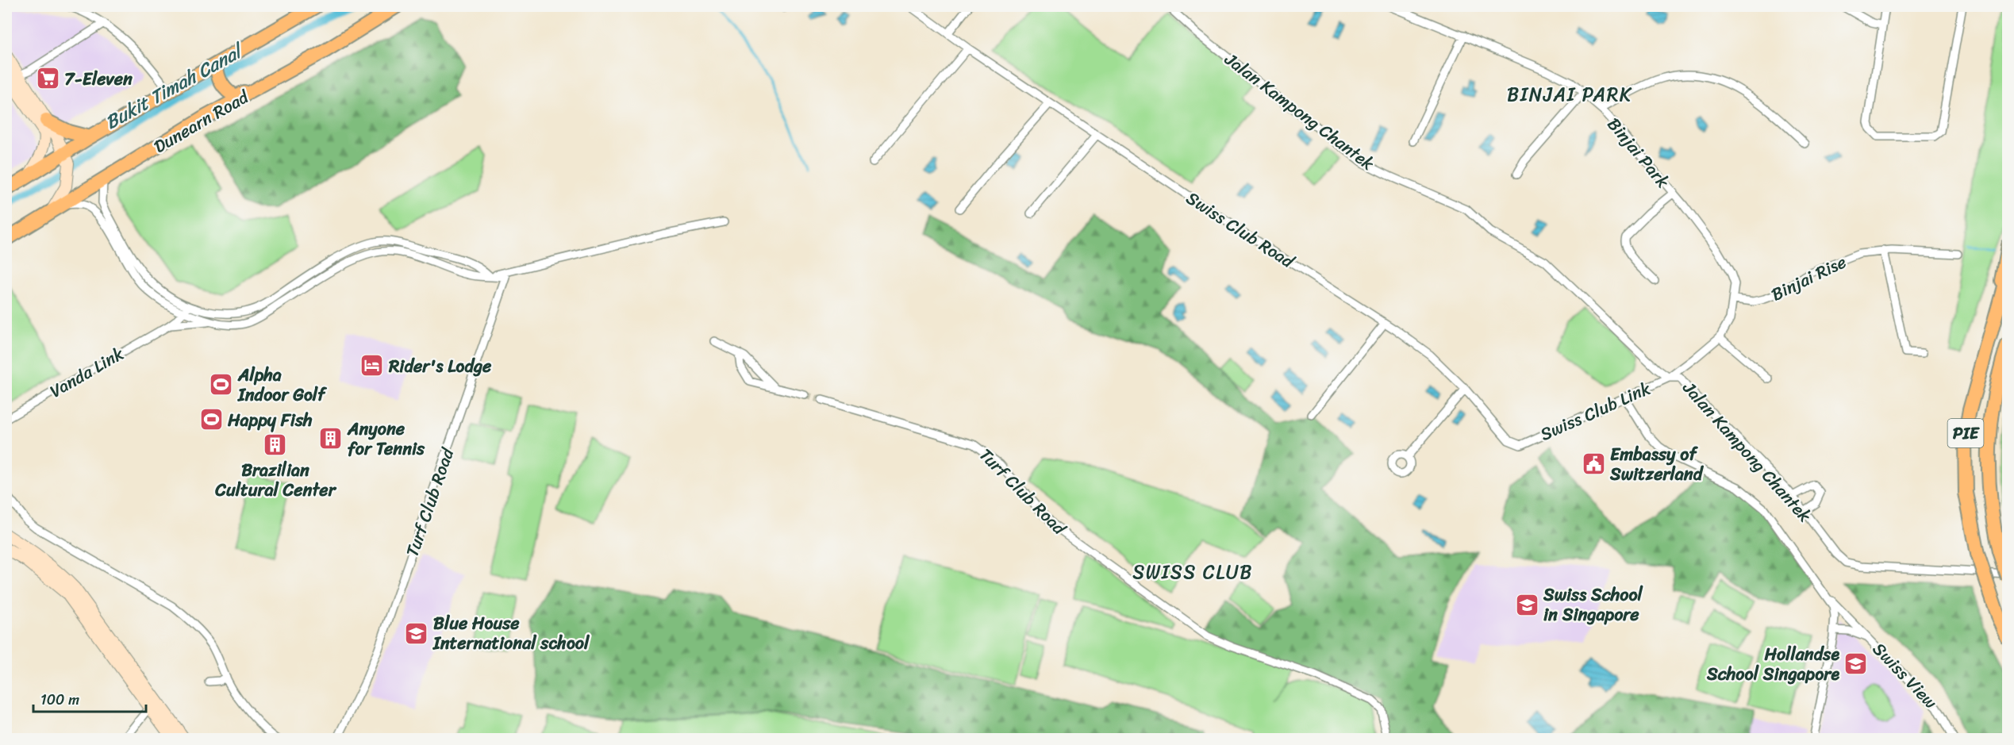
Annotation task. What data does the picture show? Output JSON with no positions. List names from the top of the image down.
{
  "streets": {
    "highway": ["Dunearn Road", "PIE"],
    "street": [
      "Jalan Kampong Chantek",
      "Binjai Park",
      "Swiss Club Road",
      "Binjai Rise",
      "Vanda Link",
      "Swiss Club Link",
      "Turf Club Road",
      "Swiss View"
    ]
  },
  "crossings": [
    ["Jalan Kampong Chantek", "Binjai Park"],
    ["Jalan Kampong Chantek", "Swiss Club Link"],
    ["Dunearn Road", "Turf Club Road"],
    ["Binjai Park", "Binjai Rise"],
    ["Binjai Park", "Swiss Club Link"],
    ["Swiss Club Road", "Swiss Club Link"],
    ["Vanda Link", "Turf Club Road"]
  ],
  "districts": ["BINJAI PARK", "SWISS CLUB"],
  "water": ["Bukit Timah Canal"],
  "places": {
    "supermarket": ["7-Eleven"],
    "hotel": ["Rider's Lodge"],
    "sports": ["Alpha Indoor Golf", "Happy Fish"],
    "building": ["Anyone for Tennis", "Brazilian Cultural Center"],
    "public building": ["Embassy of Switzerland"],
    "school or university": ["Swiss School in Singapore", "Blue House International school", "Hollandse School Singapore"]
  },
  "scale_bar": "100 m"
}
